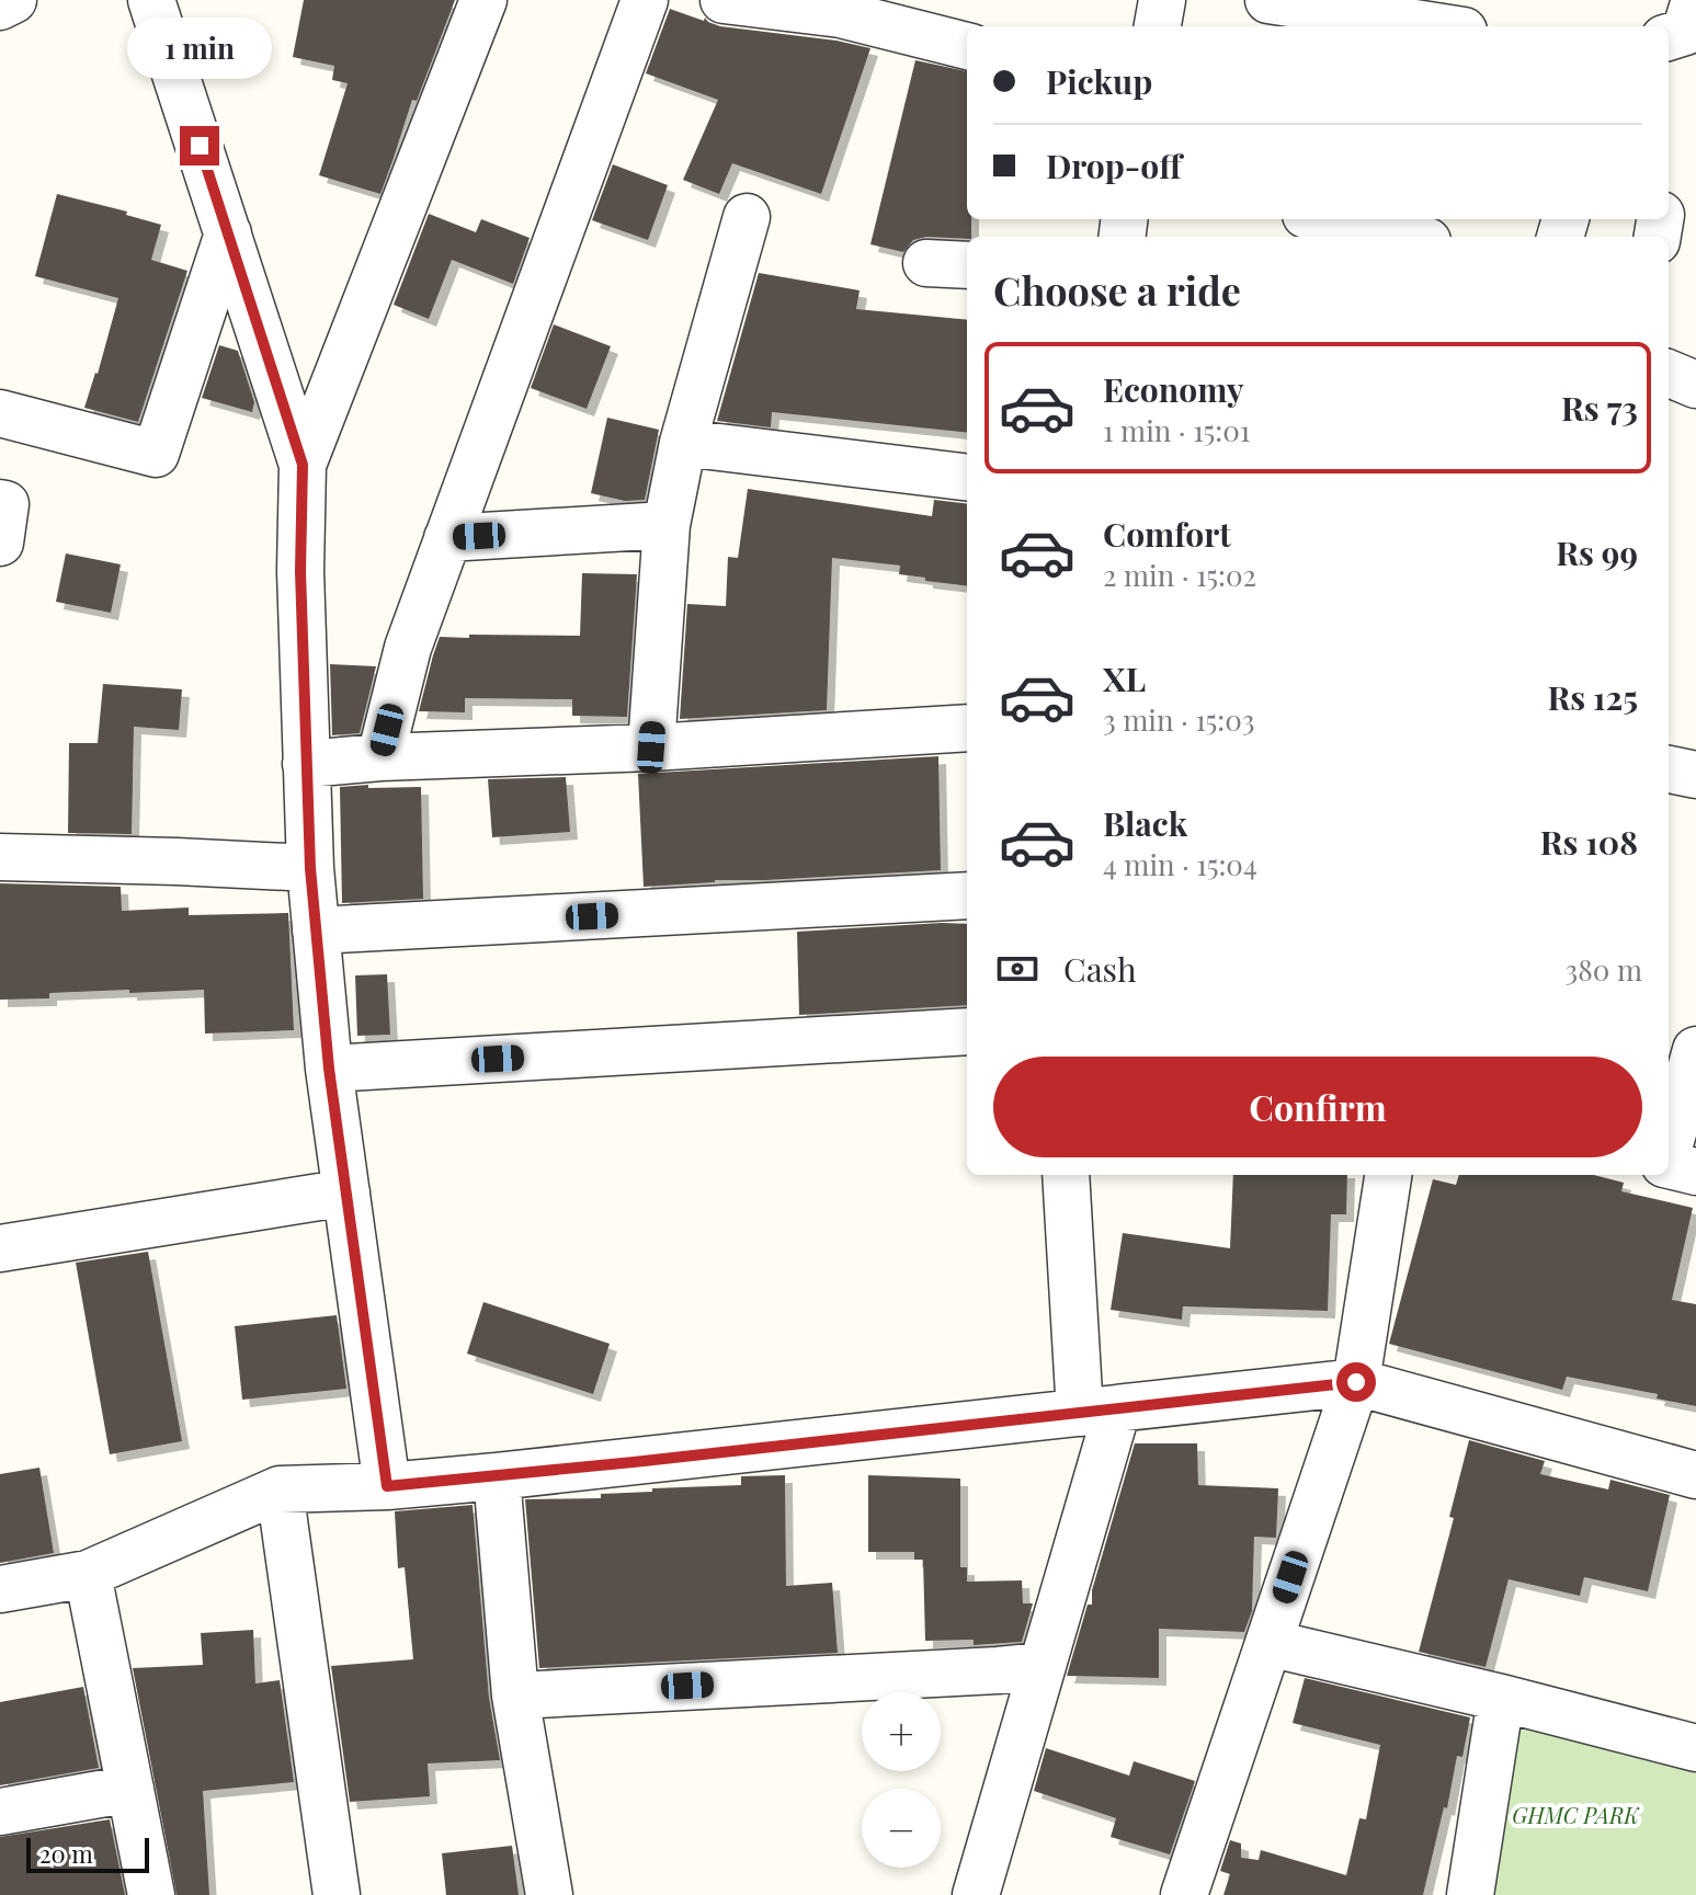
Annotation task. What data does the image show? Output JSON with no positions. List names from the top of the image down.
{
  "parks": ["GHMC PARK"],
  "scale_bar": "20 m",
  "page": {
    "bubble": "1 min",
    "banner": ["Pickup", "Drop-off"],
    "heading": "Choose a ride",
    "list": [
      {
        "name": "Economy",
        "note": "1 min · 15:01",
        "value": "Rs 73"
      },
      {
        "name": "Comfort",
        "note": "2 min · 15:02",
        "value": "Rs 99"
      },
      {
        "name": "XL",
        "note": "3 min · 15:03",
        "value": "Rs 125"
      },
      {
        "name": "Black",
        "note": "4 min · 15:04",
        "value": "Rs 108"
      }
    ],
    "pay": ["Cash", "380 m"],
    "buttons": "Confirm",
    "map_buttons": ["+", "−"],
    "scale": "20 m"
  }
}
